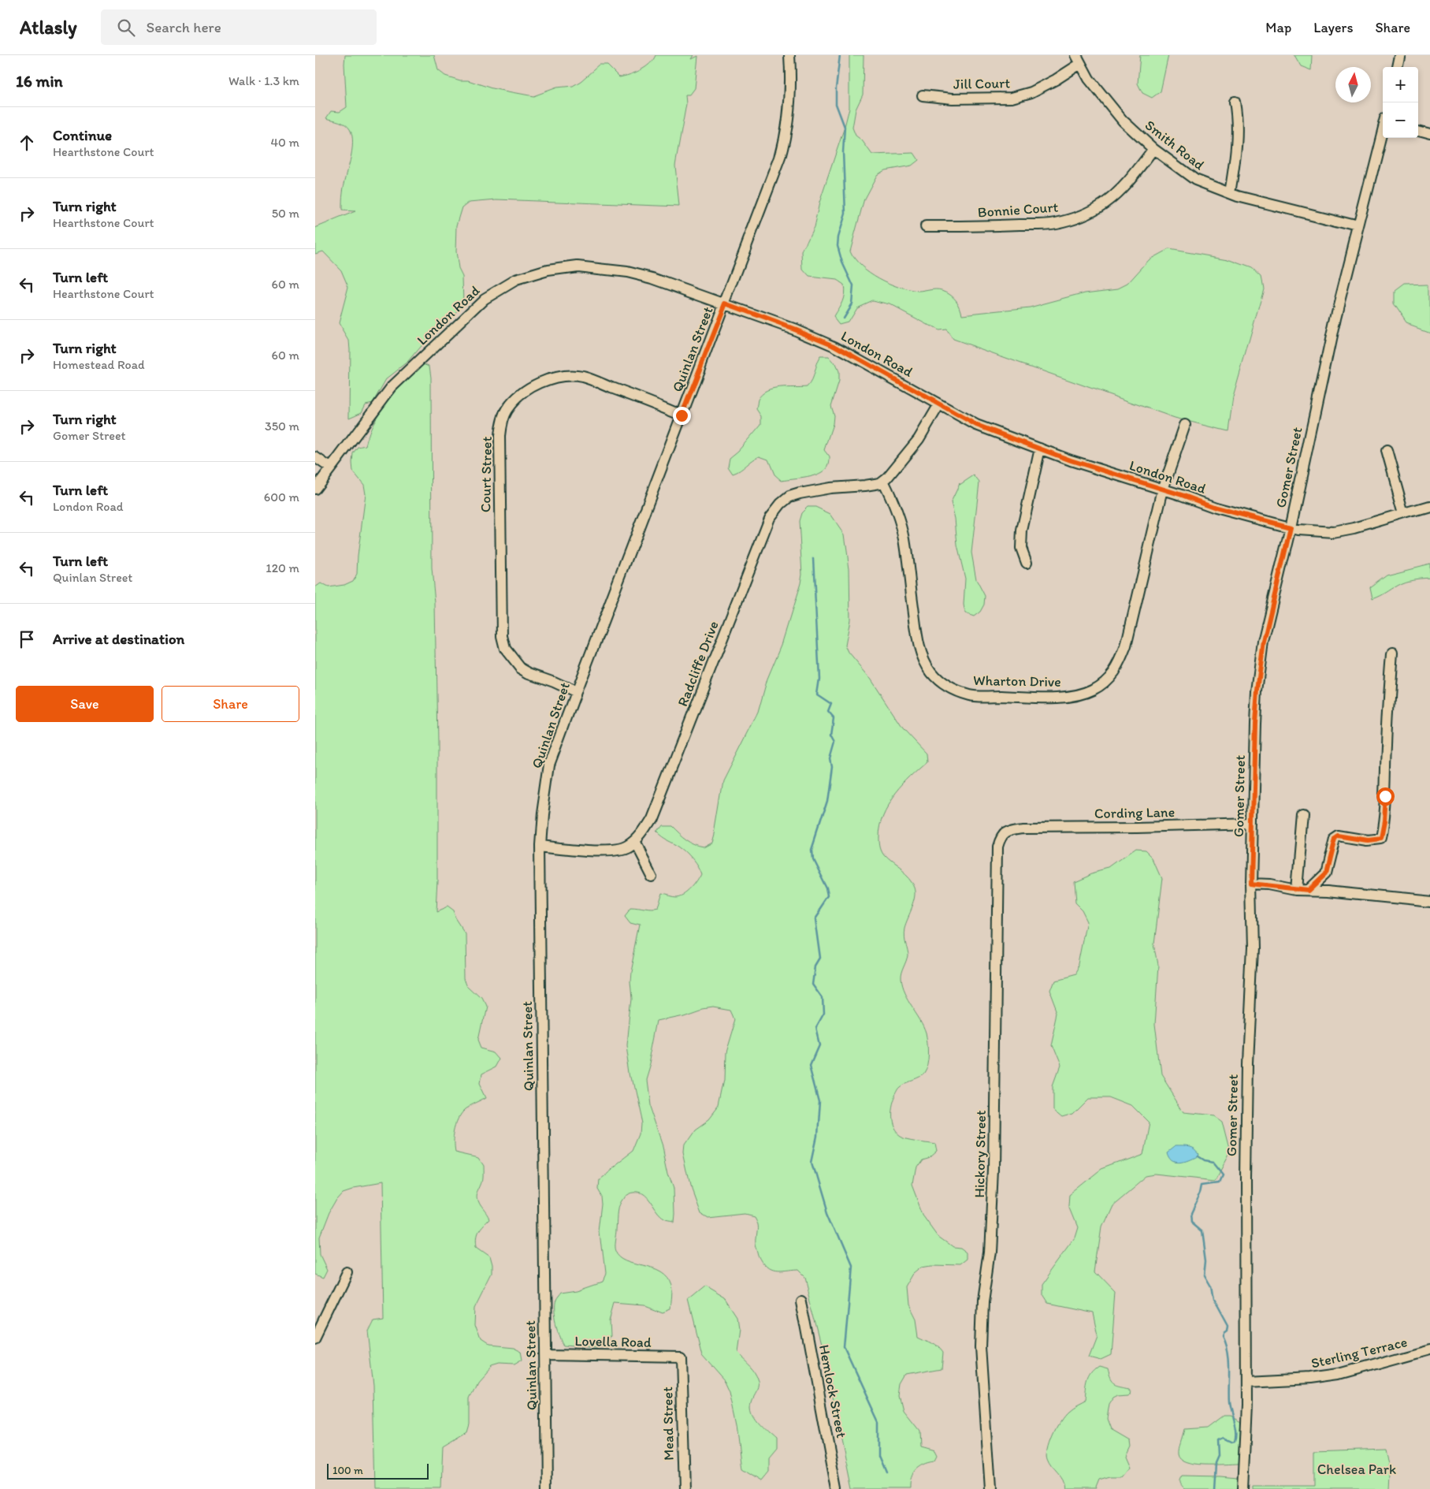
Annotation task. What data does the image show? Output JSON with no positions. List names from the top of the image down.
{
  "streets": {
    "street": [
      "Jill Court",
      "Smith Road",
      "Bonnie Court",
      "London Road",
      "Quinlan Street",
      "Gomer Street",
      "Court Street",
      "Radcliffe Drive",
      "Wharton Drive",
      "Cording Lane",
      "Hickory Street",
      "Lovella Road",
      "Sterling Terrace",
      "Hemlock Street",
      "Mead Street"
    ]
  },
  "crossings": [
    ["Jill Court", "Smith Road"],
    ["Smith Road", "Bonnie Court"],
    ["Smith Road", "Gomer Street"],
    ["London Road", "Quinlan Street"],
    ["London Road", "Gomer Street"],
    ["London Road", "Wharton Drive"],
    ["Quinlan Street", "Court Street"],
    ["Quinlan Street", "Lovella Road"],
    ["Gomer Street", "Cording Lane"],
    ["Gomer Street", "Sterling Terrace"],
    ["Radcliffe Drive", "Wharton Drive"],
    ["Cording Lane", "Hickory Street"],
    ["Lovella Road", "Mead Street"]
  ],
  "parks": ["Chelsea Park"],
  "scale_bar": "100 m",
  "north": "top",
  "page": {
    "header": "Atlasly",
    "search": "Search here",
    "nav": ["Map", "Layers", "Share"],
    "heading": ["16 min", "Walk · 1.3 km"],
    "map_buttons": ["+", "−"],
    "list": [
      ["Continue", "Hearthstone Court", "40 m"],
      ["Turn right", "Hearthstone Court", "50 m"],
      ["Turn left", "Hearthstone Court", "60 m"],
      ["Turn right", "Homestead Road", "60 m"],
      ["Turn right", "Gomer Street", "350 m"],
      ["Turn left", "London Road", "600 m"],
      ["Turn left", "Quinlan Street", "120 m"],
      "Arrive at destination"
    ],
    "buttons": ["Save", "Share"],
    "scale": "100 m"
  }
}
